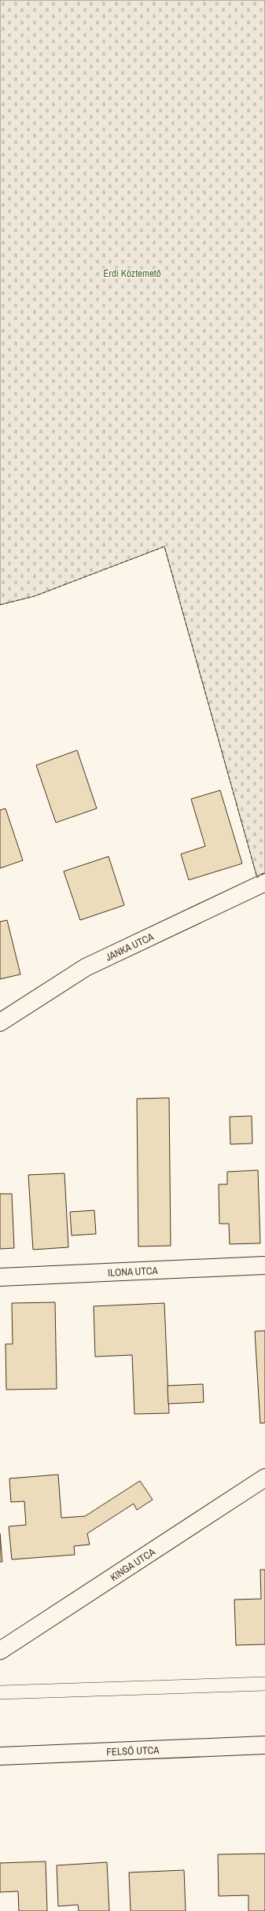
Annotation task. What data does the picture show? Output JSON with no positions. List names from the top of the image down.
{
  "streets": {
    "street": [
      "JANKA UTCA",
      "ILONA UTCA",
      "KINGA UTCA",
      "FELSŐ UTCA"
    ]
  },
  "parks": ["Érdi Köztemető"]
}
